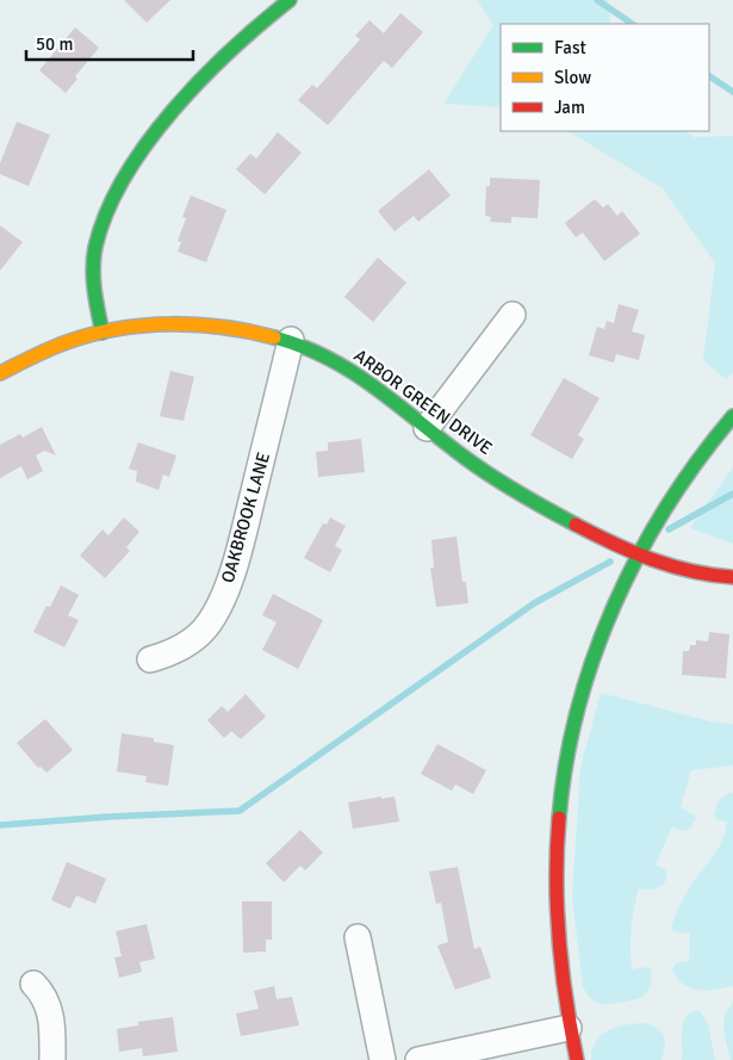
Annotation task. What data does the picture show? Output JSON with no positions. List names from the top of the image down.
{
  "streets": {
    "street": ["ARBOR GREEN DRIVE", "OAKBROOK LANE"]
  },
  "crossings": [
    ["ARBOR GREEN DRIVE", "OAKBROOK LANE"]
  ],
  "legend": ["Fast", "Slow", "Jam"],
  "scale_bar": "50 m"
}
